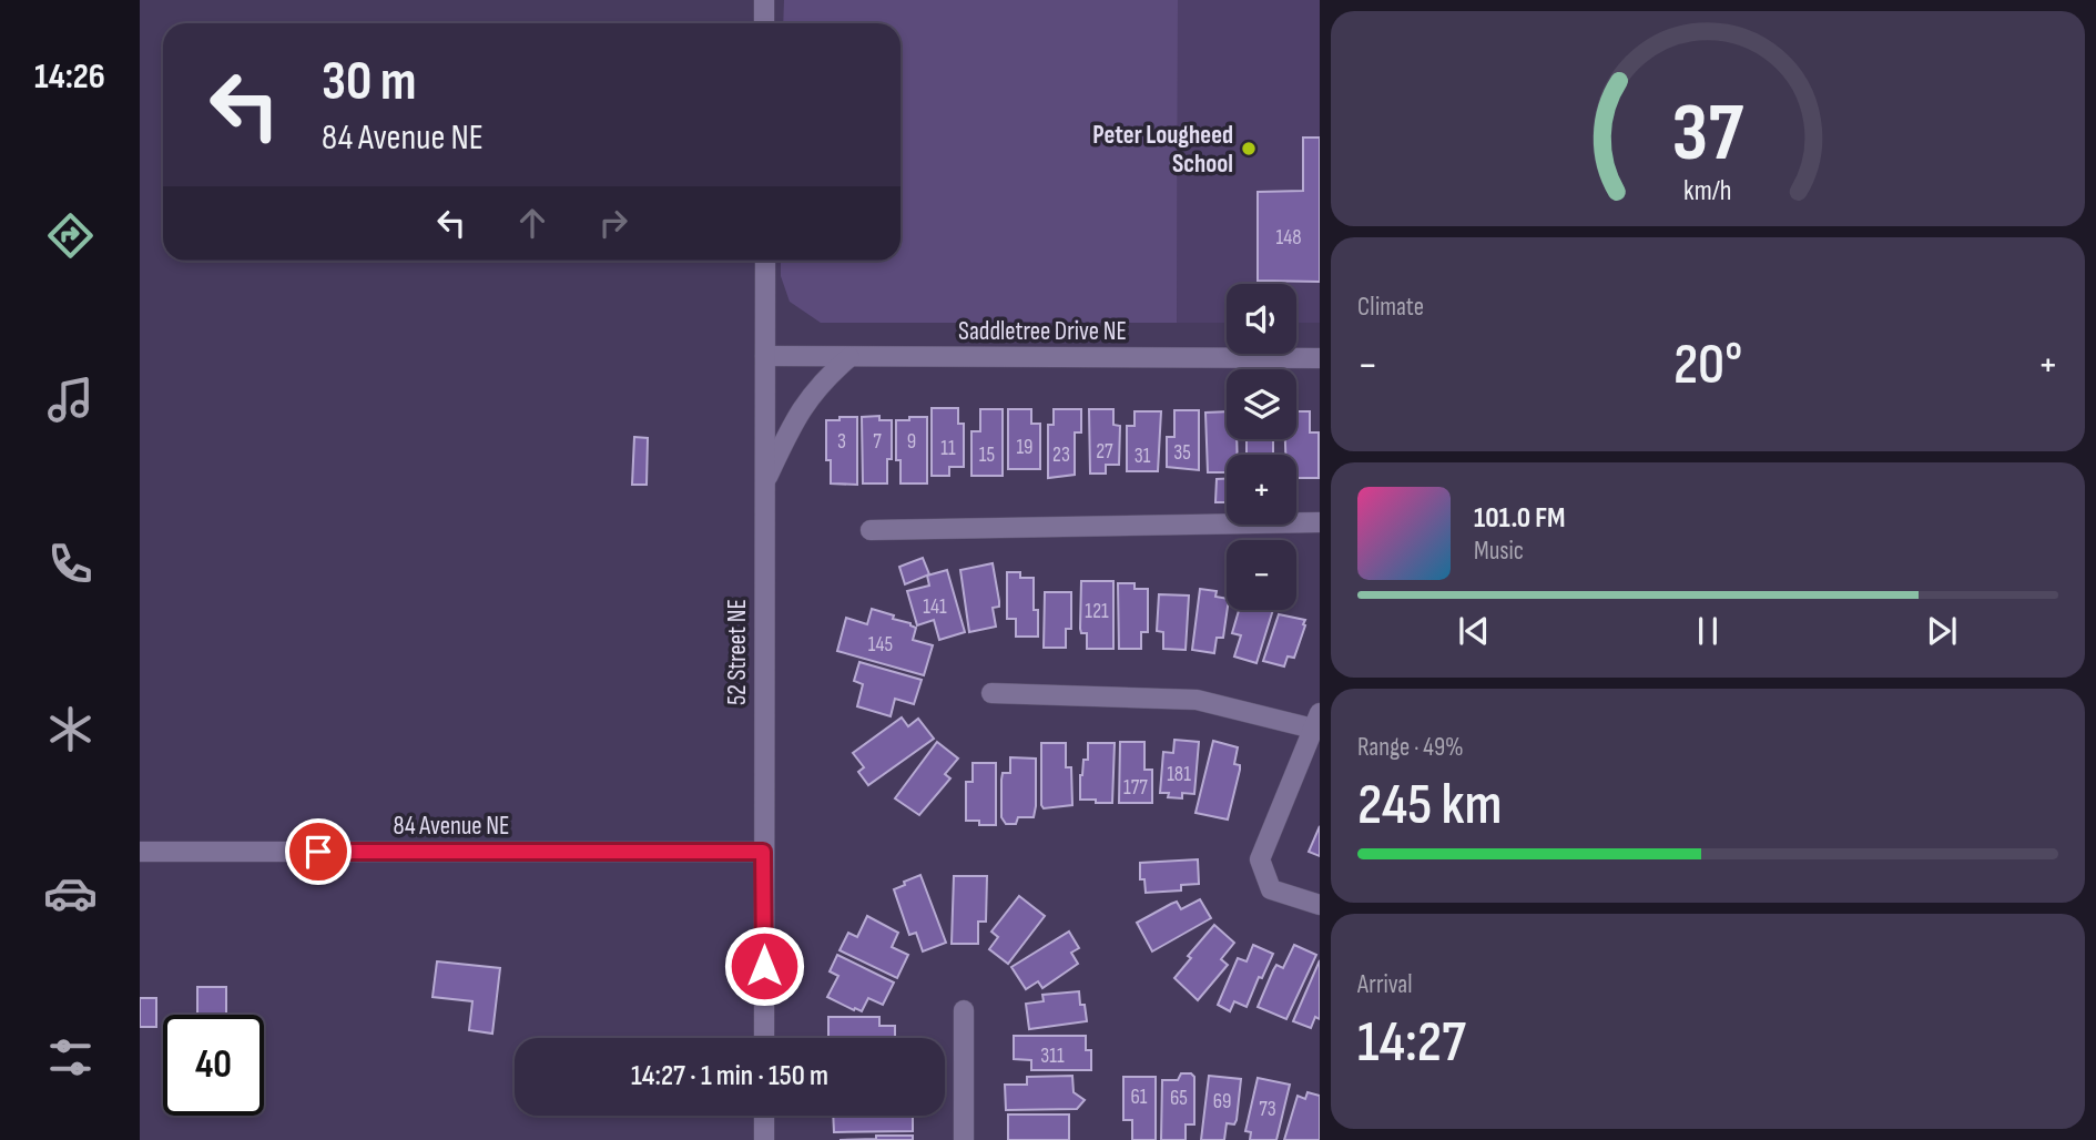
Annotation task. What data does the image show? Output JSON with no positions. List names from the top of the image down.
{
  "streets": {
    "street": ["Saddletree Drive NE", "52 Street NE", "84 Avenue NE"]
  },
  "crossings": [
    ["Saddletree Drive NE", "52 Street NE"],
    ["52 Street NE", "84 Avenue NE"]
  ],
  "places": ["Peter Lougheed School"],
  "house_numbers": [
    "148",
    "3",
    "7",
    "9",
    "19",
    "11",
    "27",
    "35",
    "15",
    "23",
    "31",
    "141",
    "121",
    "145",
    "181",
    "177",
    "311",
    "61",
    "65",
    "69",
    "73"
  ],
  "page": {
    "tabs": "14:26",
    "turn": ["30 m", "84 Avenue NE"],
    "tile": [
      "Climate",
      ["Range · 49%", "245 km"],
      ["Arrival", "14:27"]
    ],
    "map_buttons": ["+", "−"],
    "heat": ["−", "20°", "+"],
    "song": ["101.0 FM", "Music"],
    "limit": "40",
    "trip": "14:27 · 1 min · 150 m",
    "gauge": ["37", "km/h"]
  }
}
